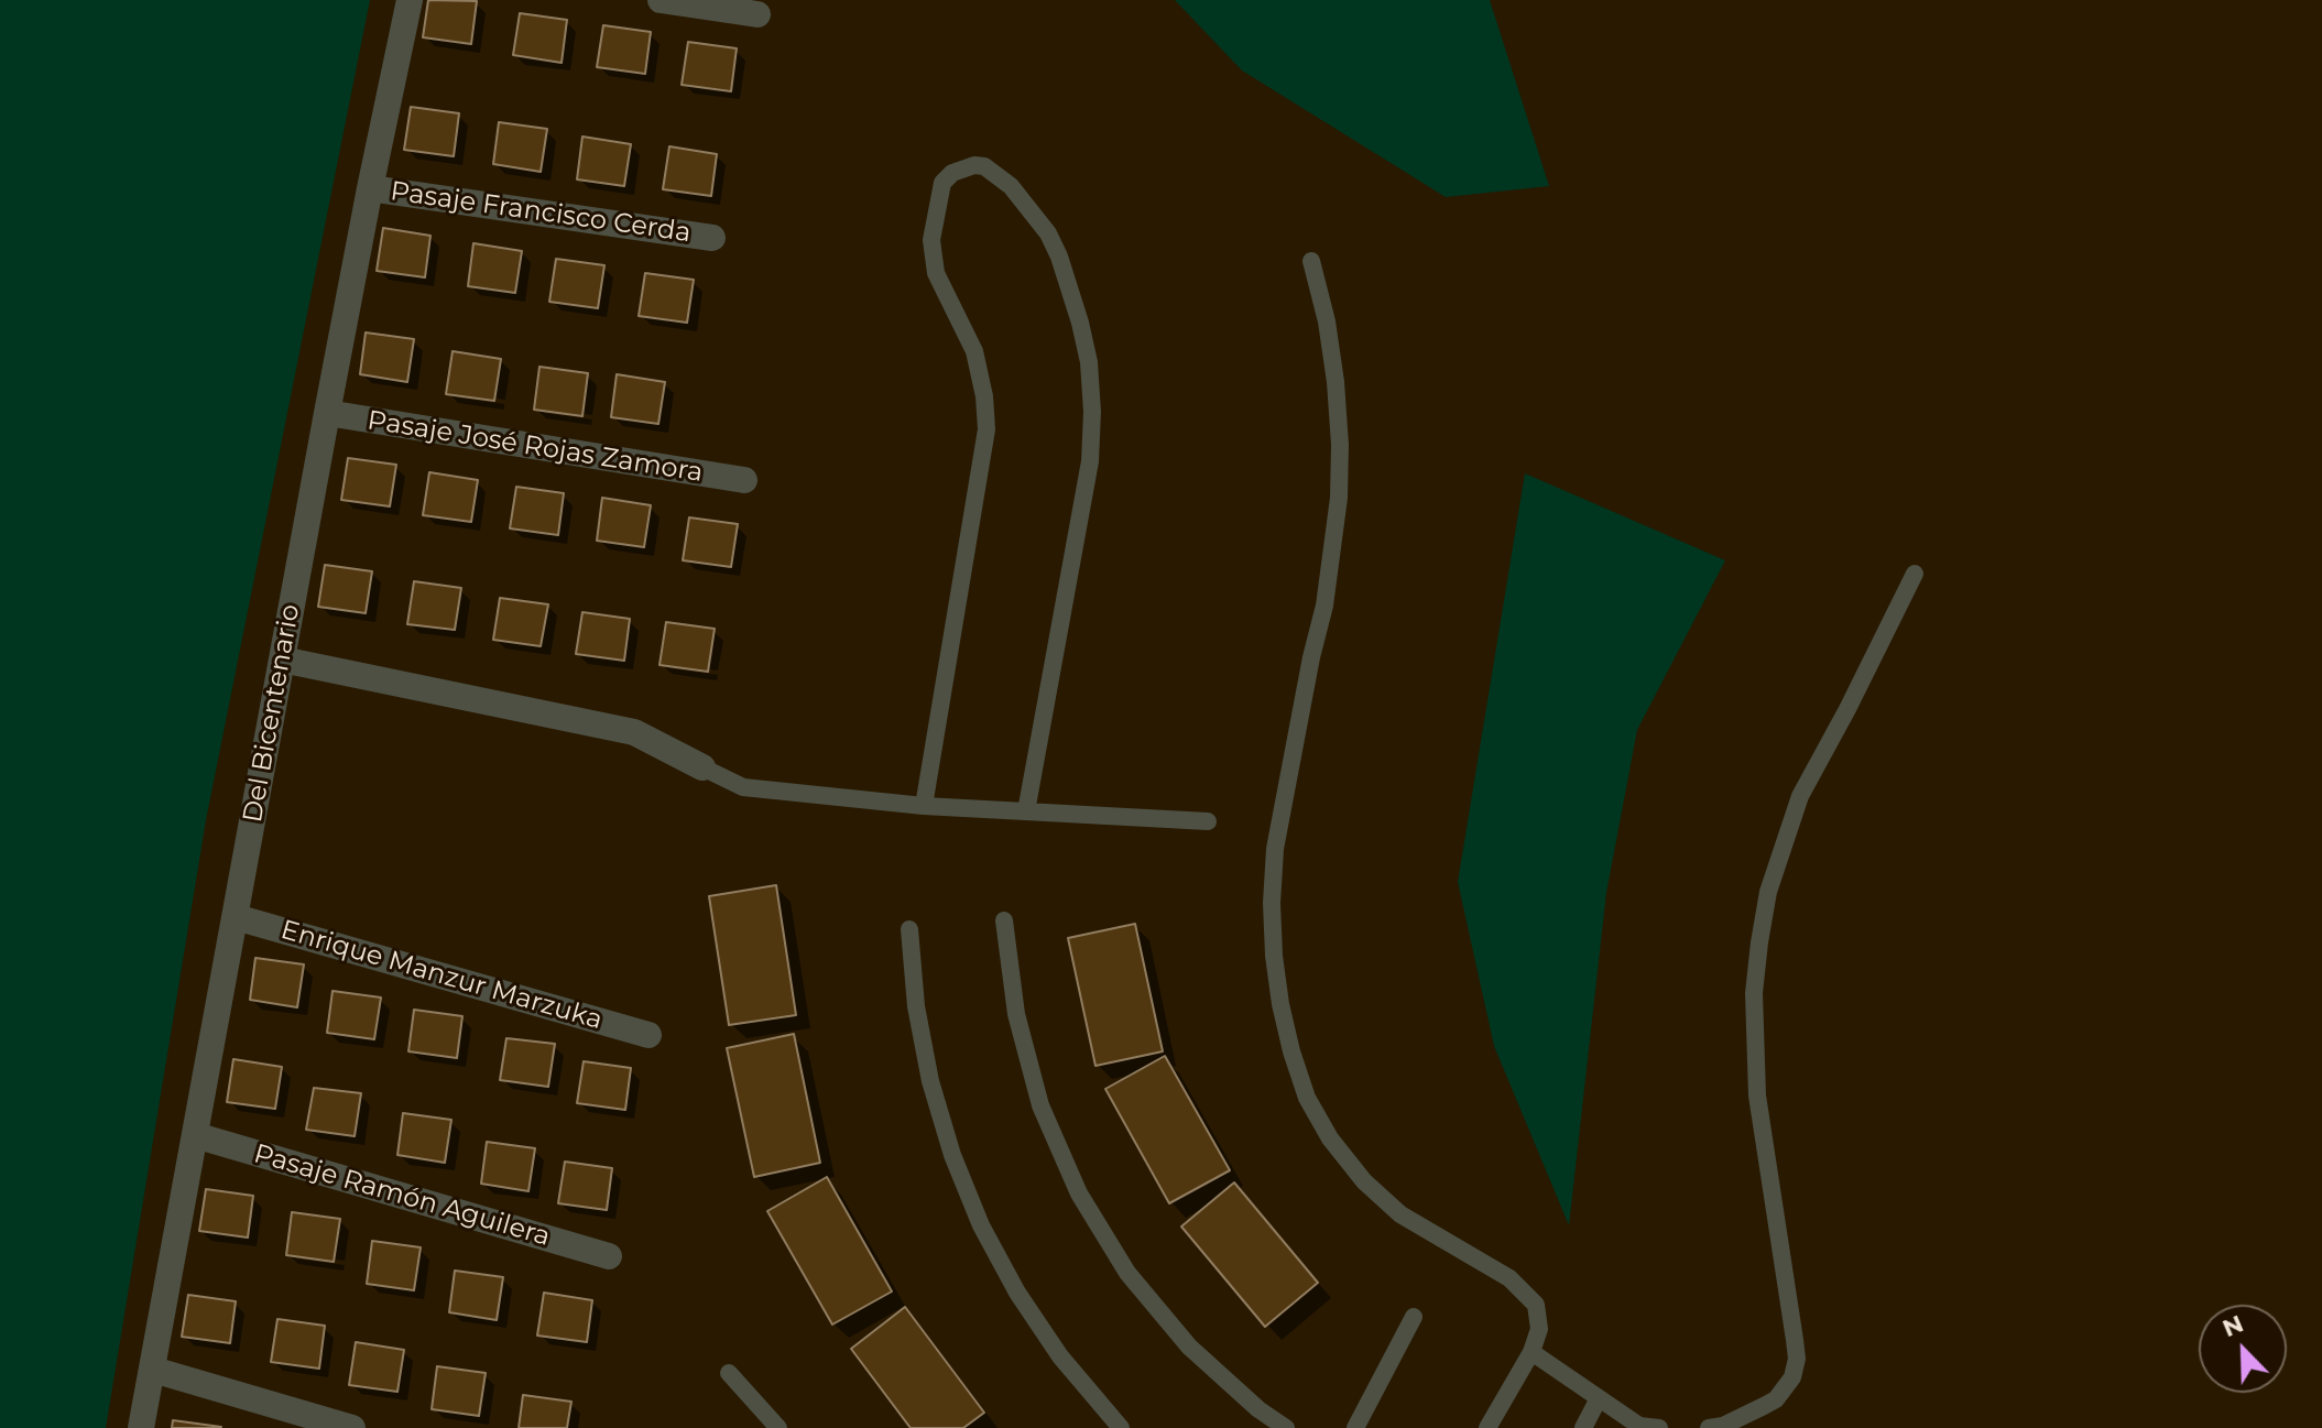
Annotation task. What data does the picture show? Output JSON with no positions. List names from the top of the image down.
{
  "streets": {
    "street": [
      "Pasaje Francisco Cerda",
      "Pasaje José Rojas Zamora",
      "Del Bicentenario",
      "Enrique Manzur Marzuka",
      "Pasaje Ramón Aguilera"
    ]
  },
  "crossings": [
    ["Pasaje Francisco Cerda", "Del Bicentenario"],
    ["Pasaje José Rojas Zamora", "Del Bicentenario"],
    ["Del Bicentenario", "Enrique Manzur Marzuka"],
    ["Del Bicentenario", "Pasaje Ramón Aguilera"]
  ],
  "north": "top left"
}
